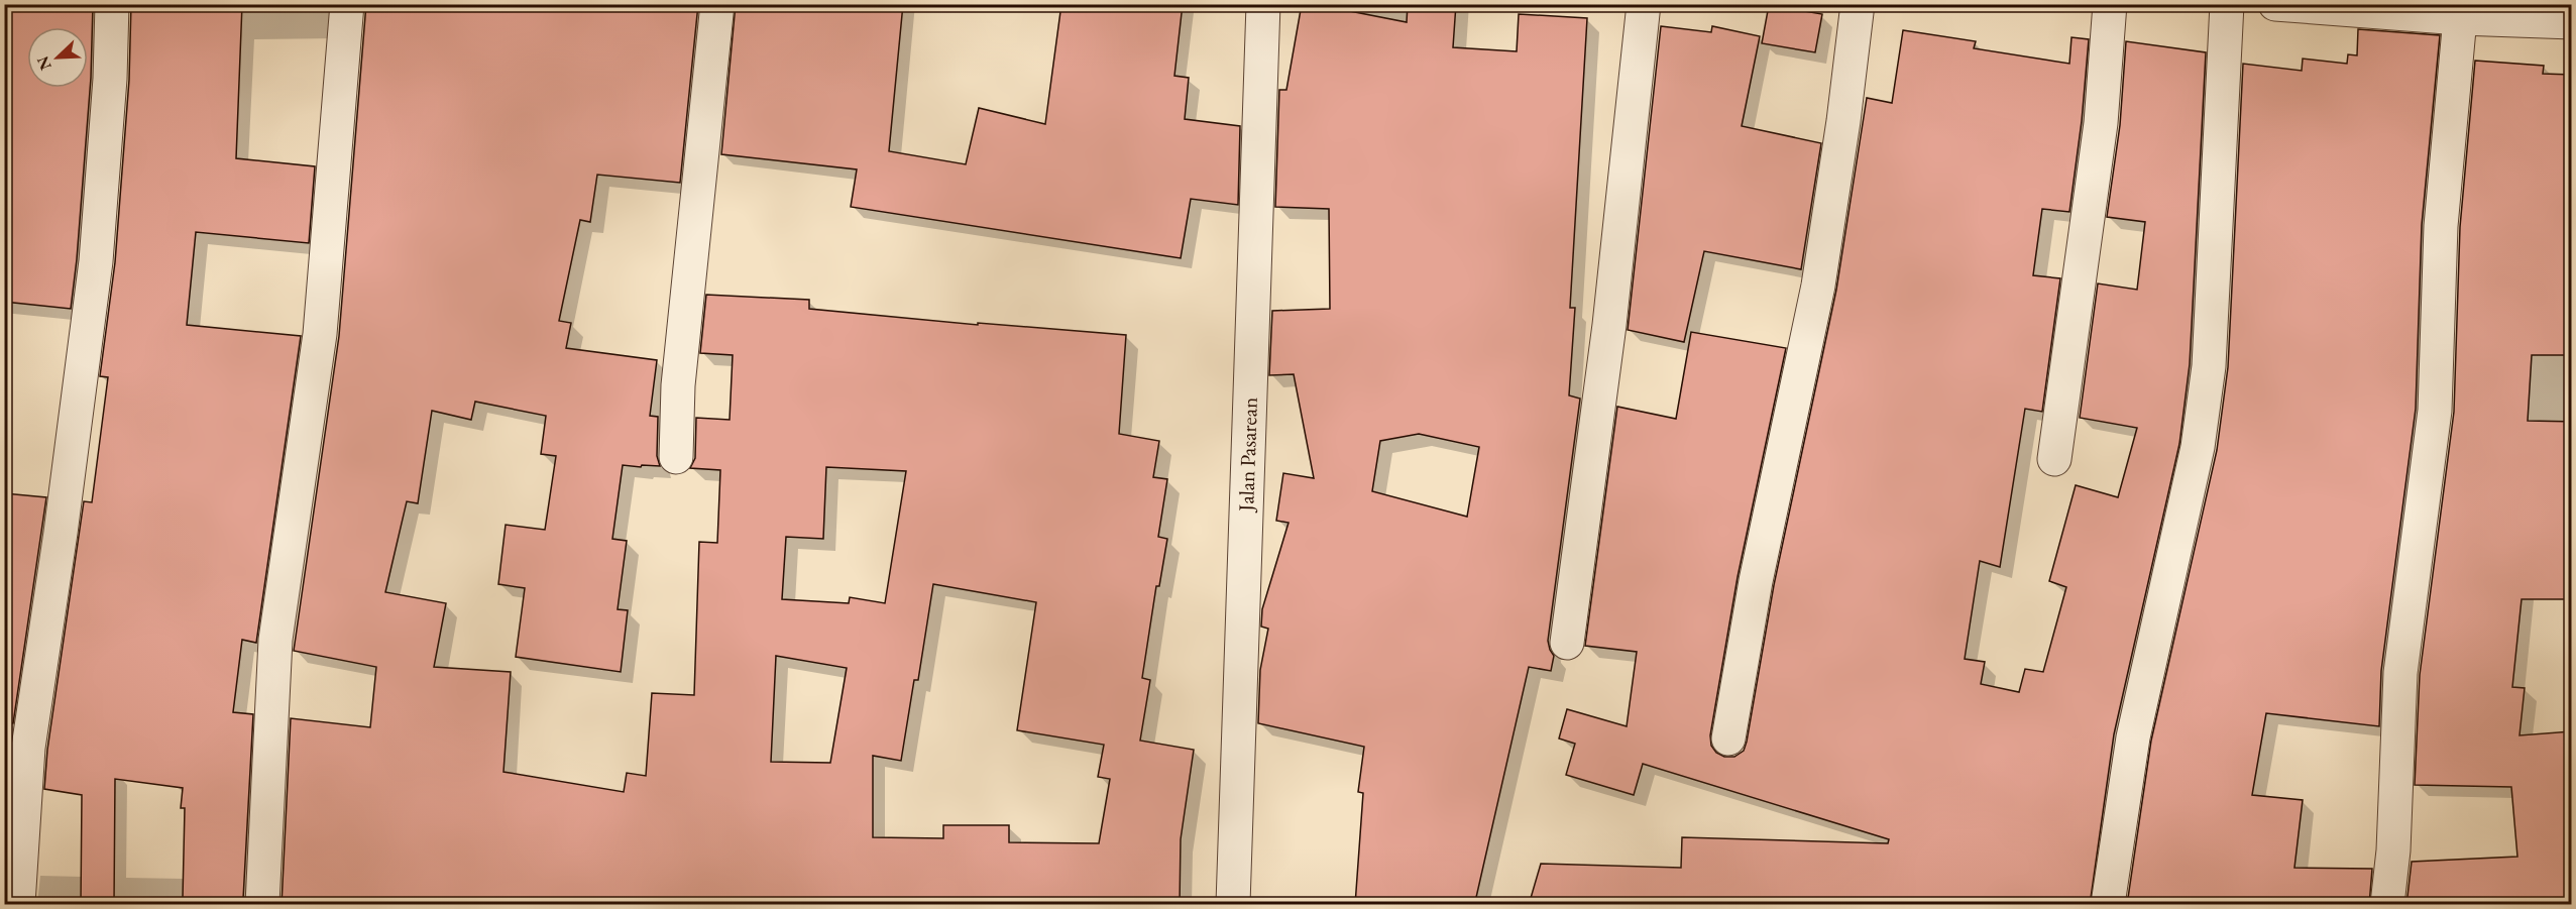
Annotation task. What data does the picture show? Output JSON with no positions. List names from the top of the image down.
{
  "streets": {
    "street": ["Jalan Pasarean"]
  },
  "north": "bottom left"
}
